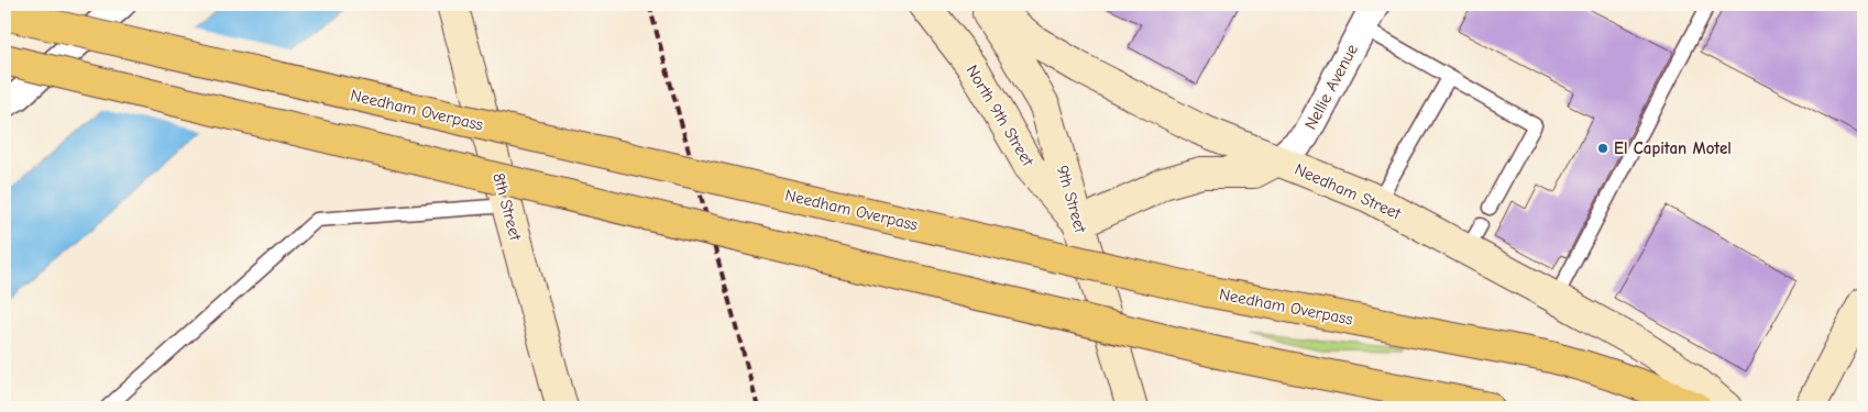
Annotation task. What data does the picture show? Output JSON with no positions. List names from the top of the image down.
{
  "streets": {
    "main road": ["Needham Overpass"],
    "street": [
      "Nellie Avenue",
      "North 9th Street",
      "Needham Street",
      "9th Street",
      "8th Street"
    ]
  },
  "crossings": [
    ["Nellie Avenue", "Needham Street"],
    ["North 9th Street", "9th Street"]
  ],
  "places": ["El Capitan Motel"]
}
